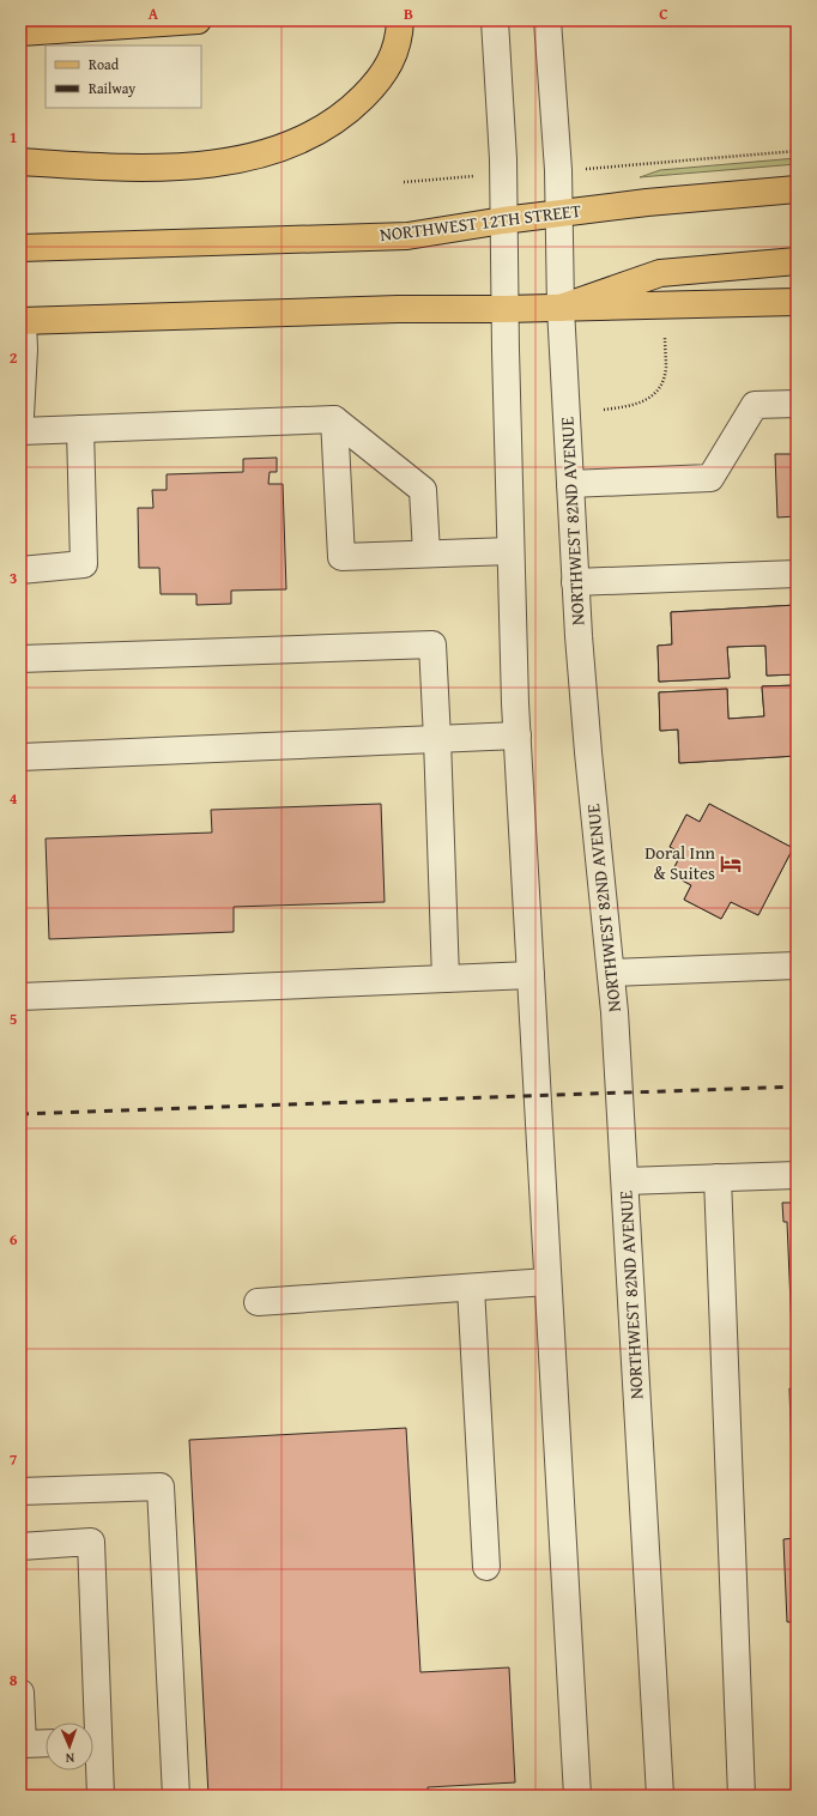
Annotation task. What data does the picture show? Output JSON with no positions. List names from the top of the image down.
{
  "streets": {
    "main road": ["NORTHWEST 12TH STREET"],
    "street": ["NORTHWEST 82ND AVENUE"]
  },
  "crossings": [
    ["NORTHWEST 12TH STREET", "NORTHWEST 82ND AVENUE"]
  ],
  "places": {
    "hotel": ["Doral Inn & Suites"]
  },
  "legend": ["Road", "Railway"],
  "north": "bottom",
  "grid": {
    "columns": ["A", "B", "C"],
    "rows": [
      "1",
      "2",
      "3",
      "4",
      "5",
      "6",
      "7",
      "8"
    ]
  }
}
